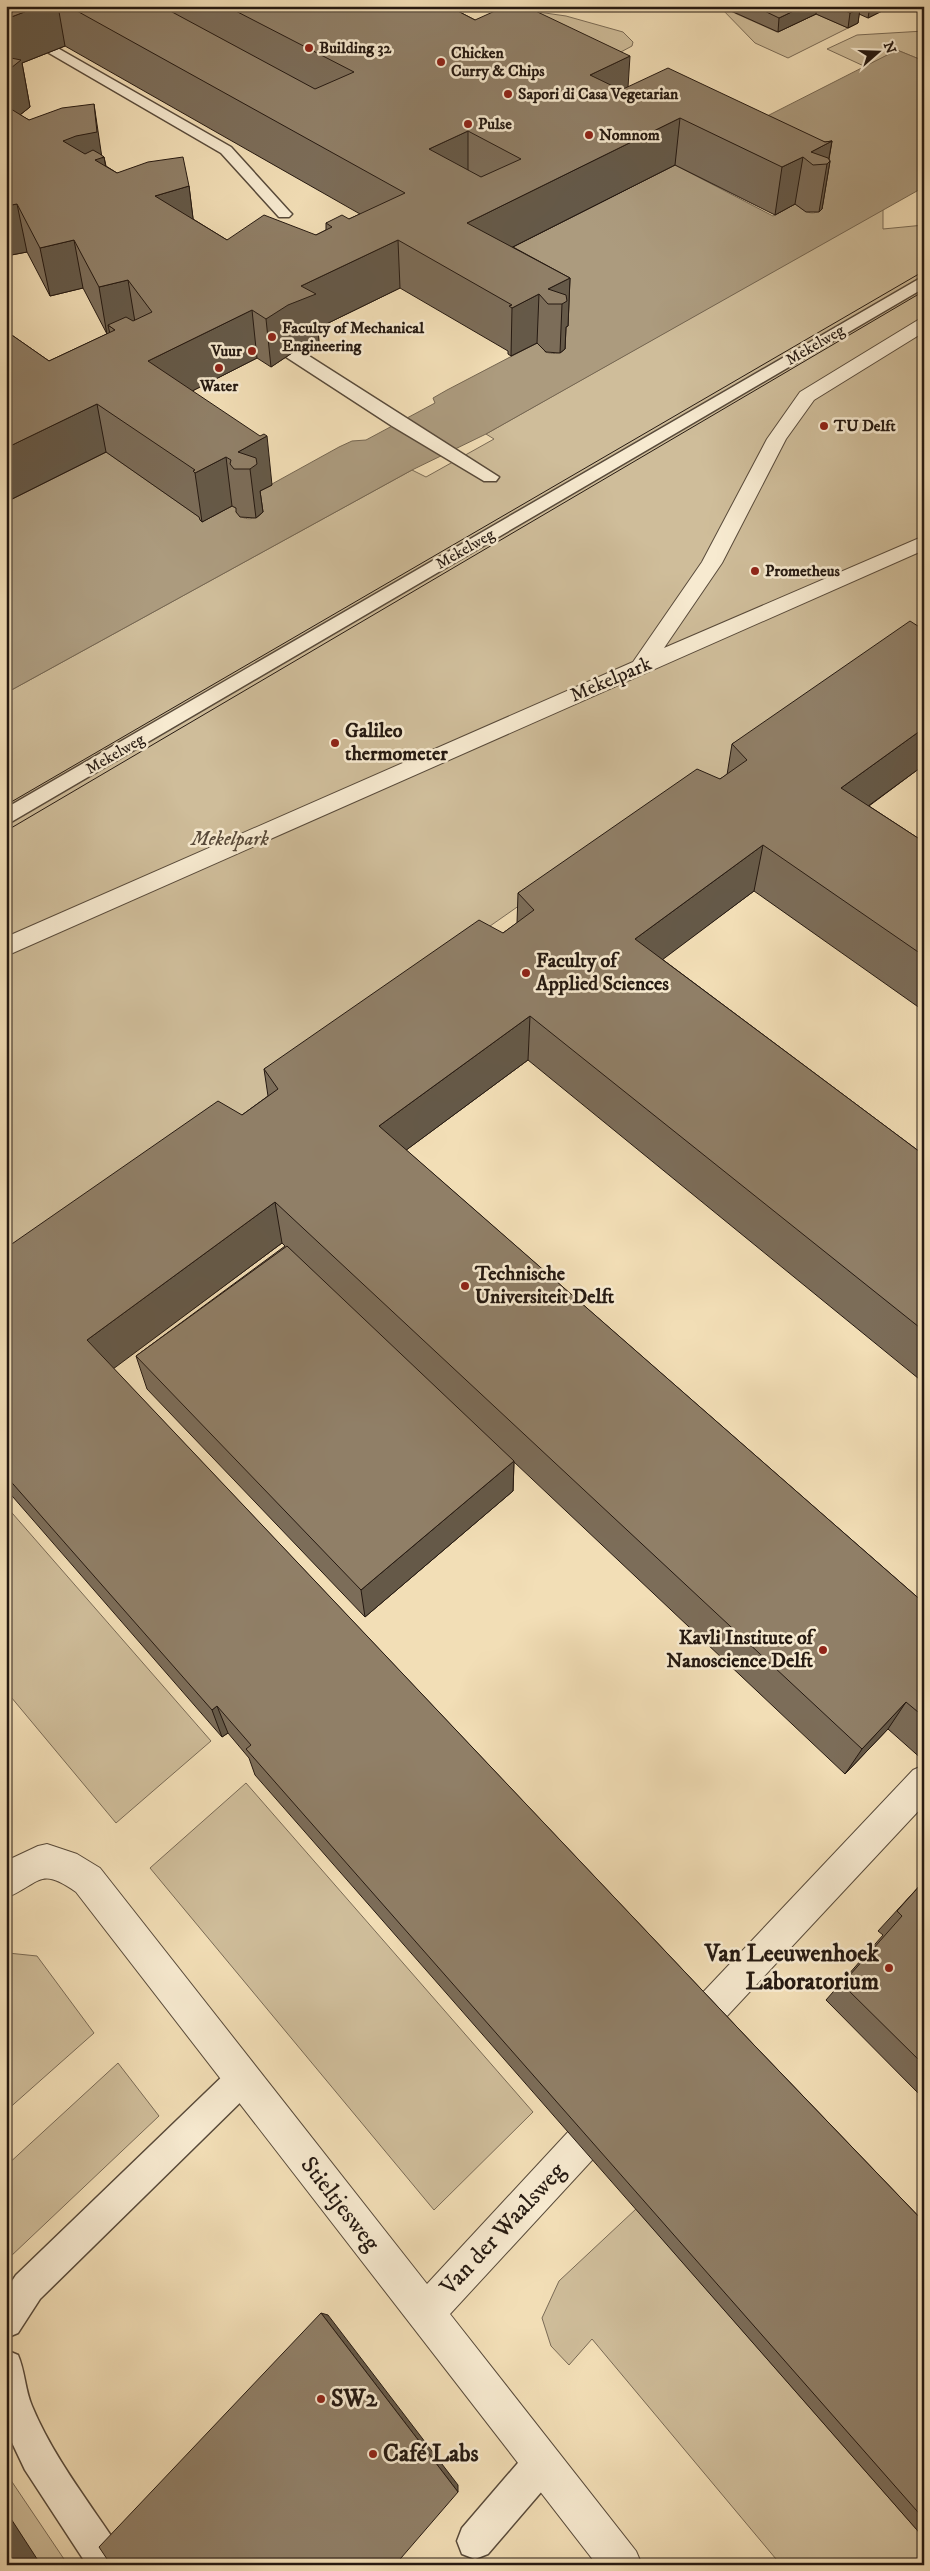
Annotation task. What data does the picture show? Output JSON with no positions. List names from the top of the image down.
{
  "streets": {
    "street": ["Mekelpark", "Stieltjesweg", "Van der Waalsweg"],
    "lane": ["Mekelweg"]
  },
  "crossings": [
    ["Stieltjesweg", "Van der Waalsweg"]
  ],
  "parks": ["Mekelpark"],
  "places": [
    "Building 32",
    "Chicken Curry & Chips",
    "Sapori di Casa Vegetarian",
    "Pulse",
    "Nomnom",
    "Faculty of Mechanical Engineering",
    "Vuur",
    "Water",
    "TU Delft",
    "Prometheus",
    "Galileo thermometer",
    "Faculty of Applied Sciences",
    "Technische Universiteit Delft",
    "Kavli Institute of Nanoscience Delft",
    "Van Leeuwenhoek Laboratorium",
    "SW2",
    "Café Labs"
  ],
  "north": "right"
}
